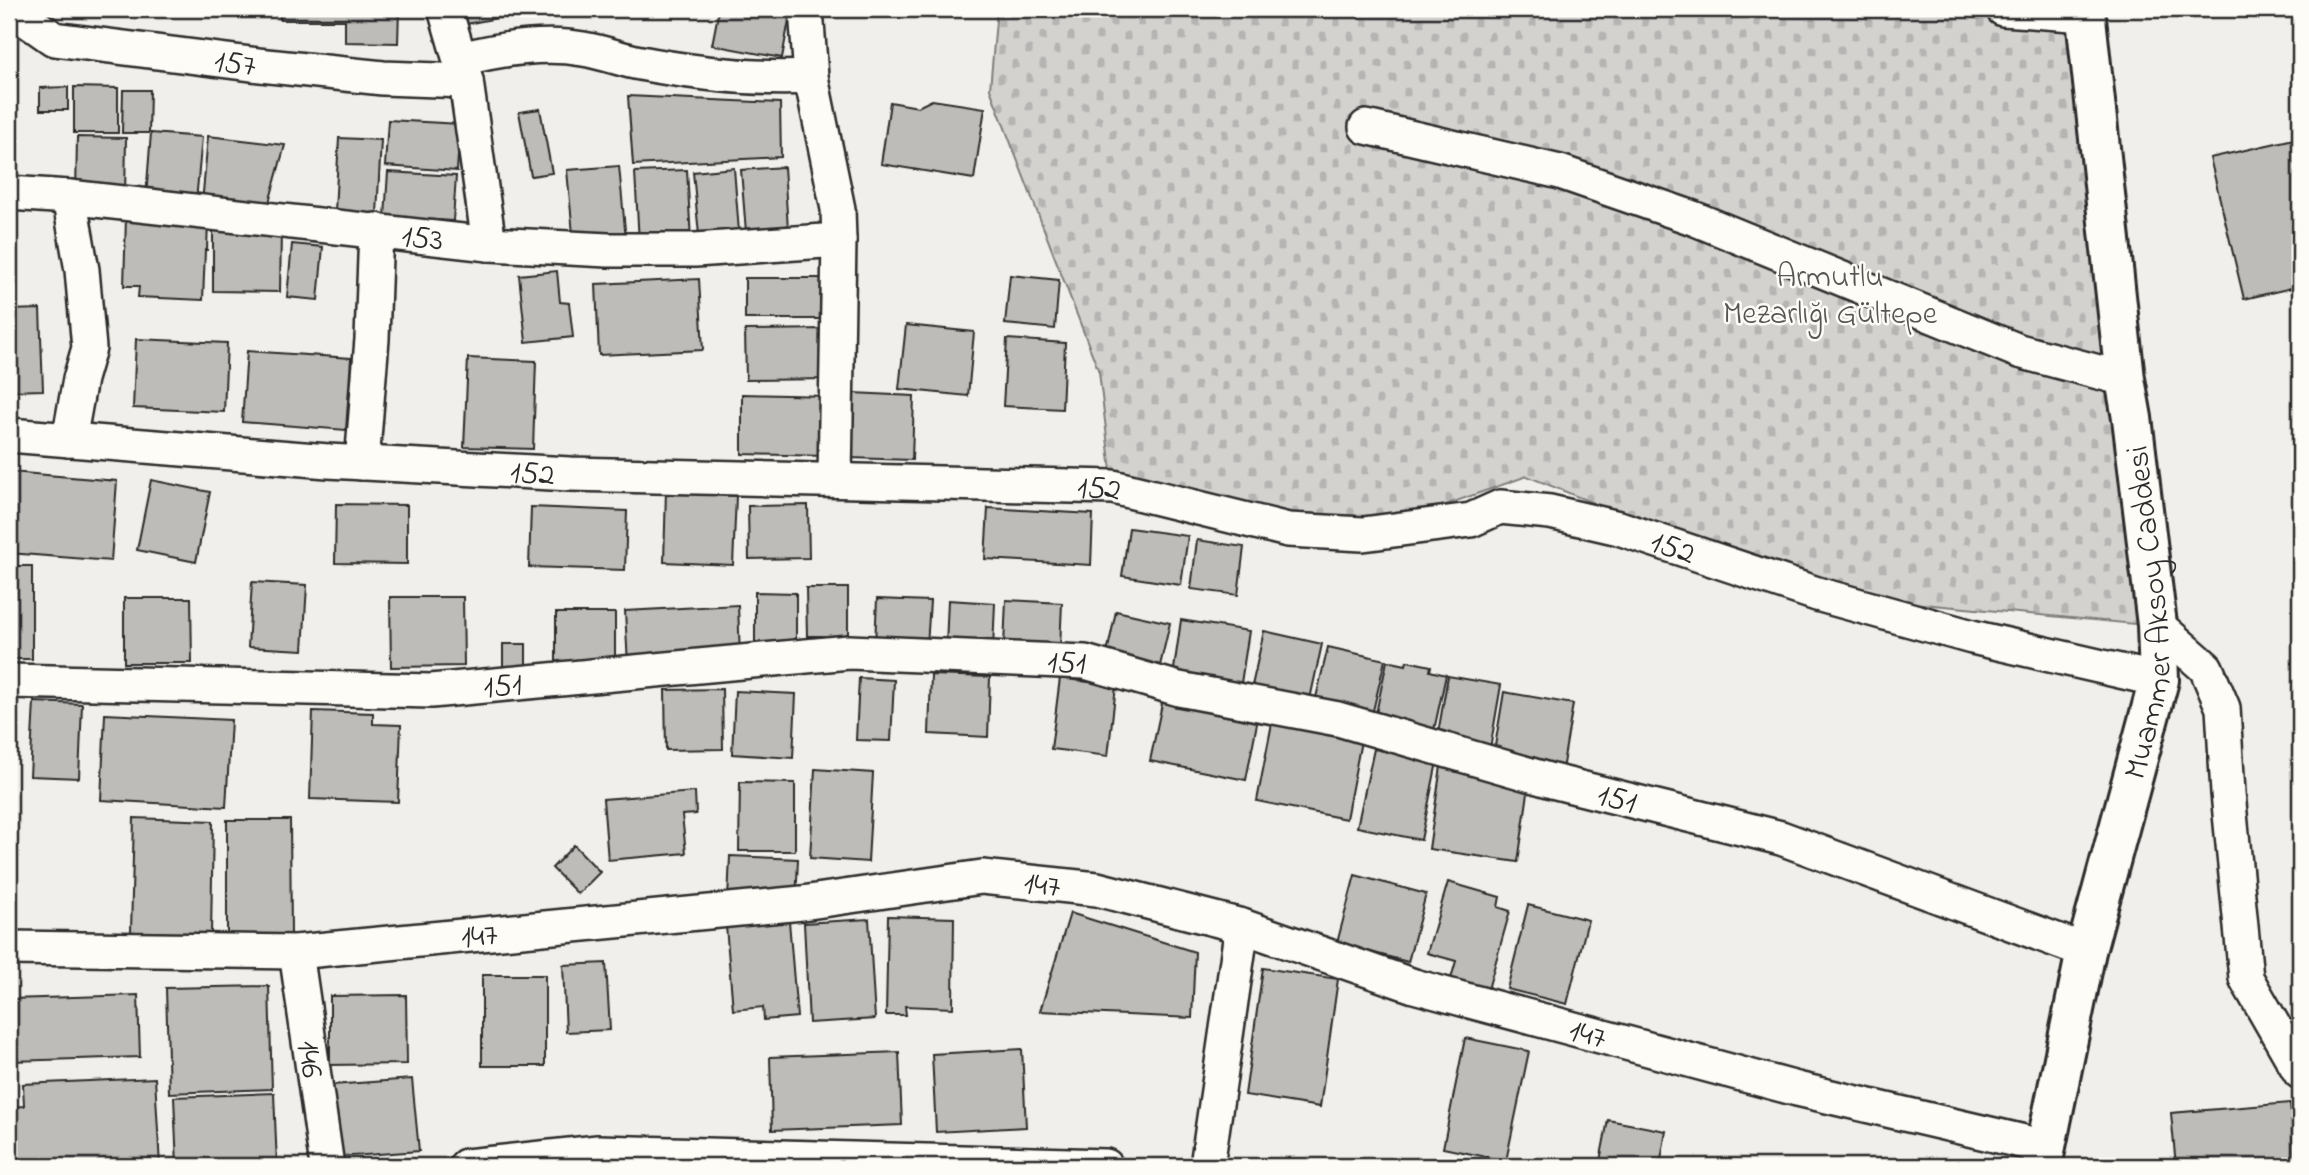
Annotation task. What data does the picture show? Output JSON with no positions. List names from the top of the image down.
{
  "streets": {
    "street": [
      "157",
      "153",
      "152",
      "Muammer Aksoy Caddesi",
      "151",
      "147",
      "146"
    ]
  },
  "crossings": [
    ["152", "Muammer Aksoy Caddesi"],
    ["Muammer Aksoy Caddesi", "151"],
    ["Muammer Aksoy Caddesi", "147"],
    ["147", "146"]
  ],
  "parks": ["Armutlu Mezarlığı Gültepe"]
}
